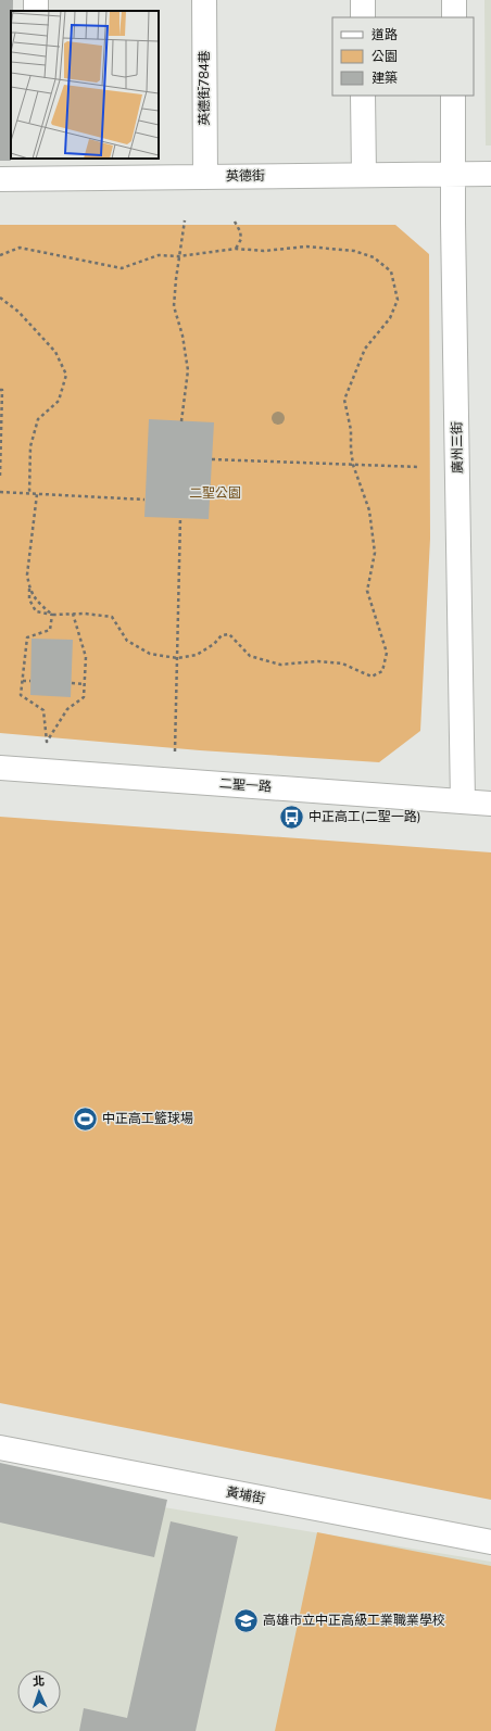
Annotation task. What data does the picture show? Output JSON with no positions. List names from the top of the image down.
{
  "streets": {
    "street": [
      "英德街784巷",
      "英德街",
      "廣州三街",
      "二聖一路",
      "黃埔街"
    ]
  },
  "crossings": [
    ["英德街784巷", "英德街"],
    ["英德街", "廣州三街"],
    ["廣州三街", "二聖一路"]
  ],
  "parks": ["二聖公園"],
  "places": {
    "bus stop": ["中正高工(二聖一路)"],
    "sports": ["中正高工籃球場"],
    "school or university": ["高雄市立中正高級工業職業學校"]
  },
  "legend": ["道路", "公園", "建築"],
  "north": "top"
}
